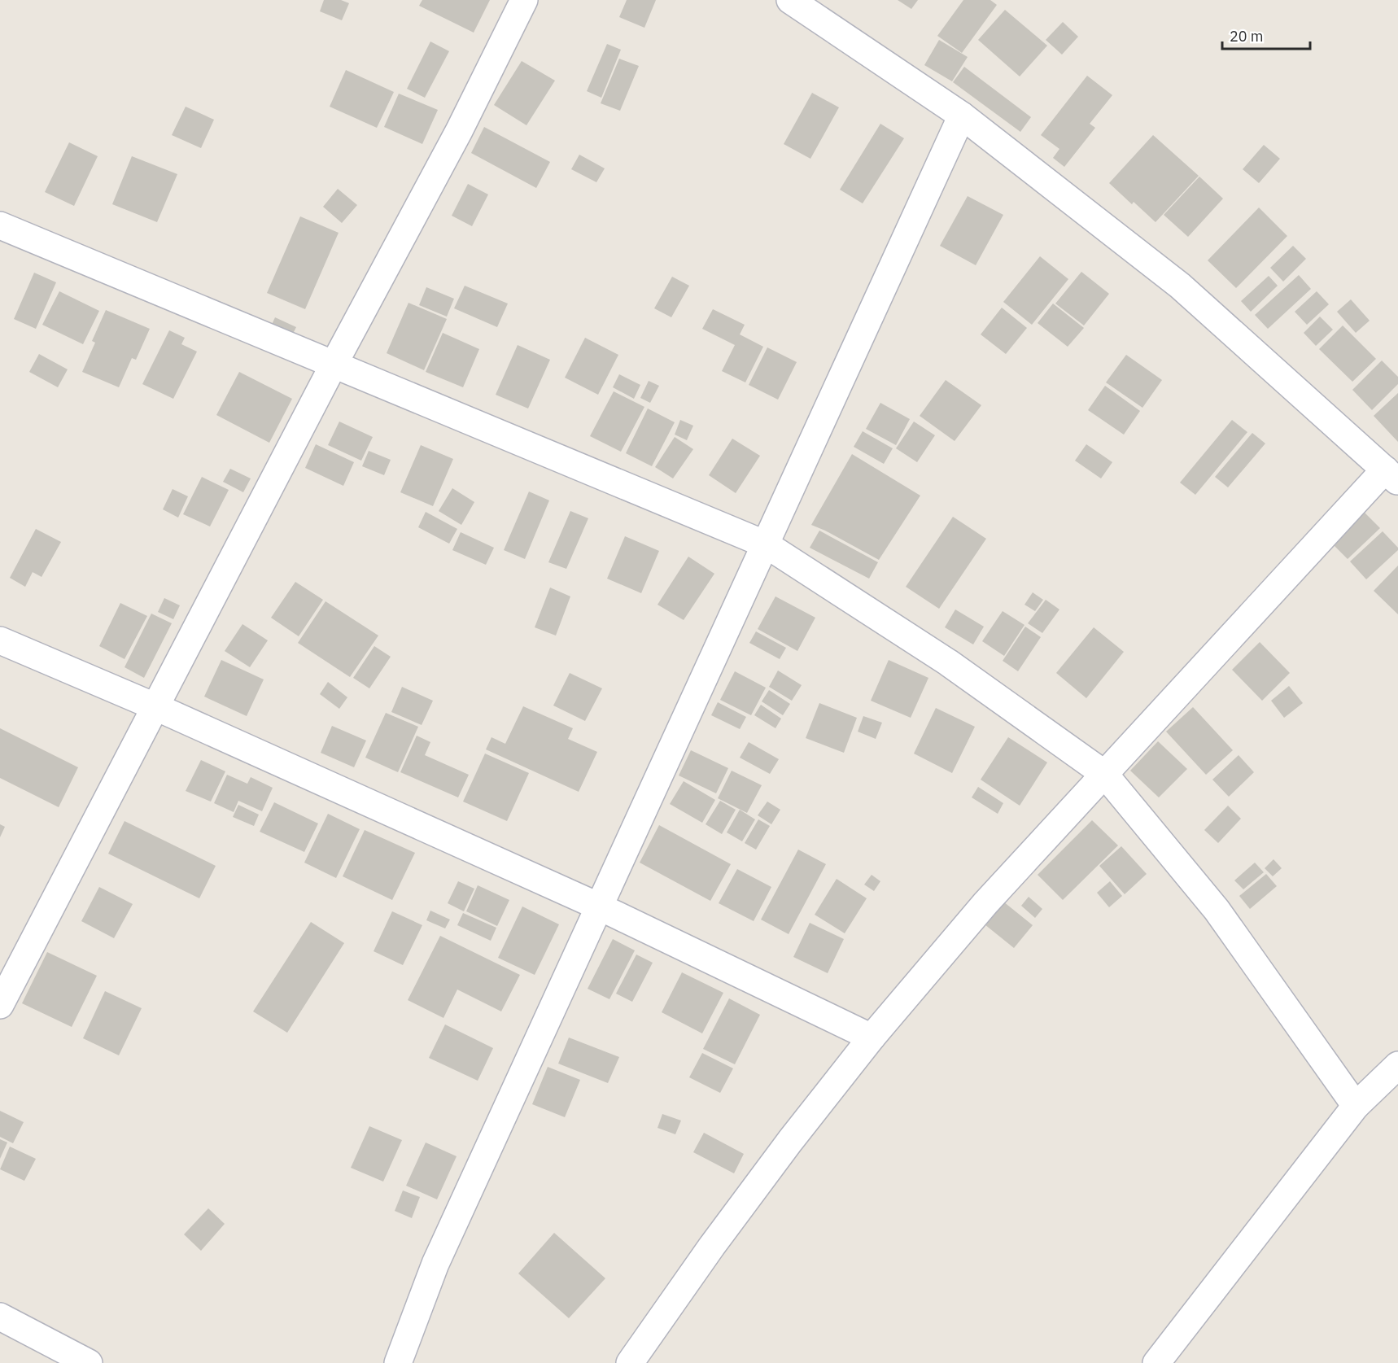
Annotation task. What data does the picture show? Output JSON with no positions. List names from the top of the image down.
{
  "scale_bar": "20 m"
}
